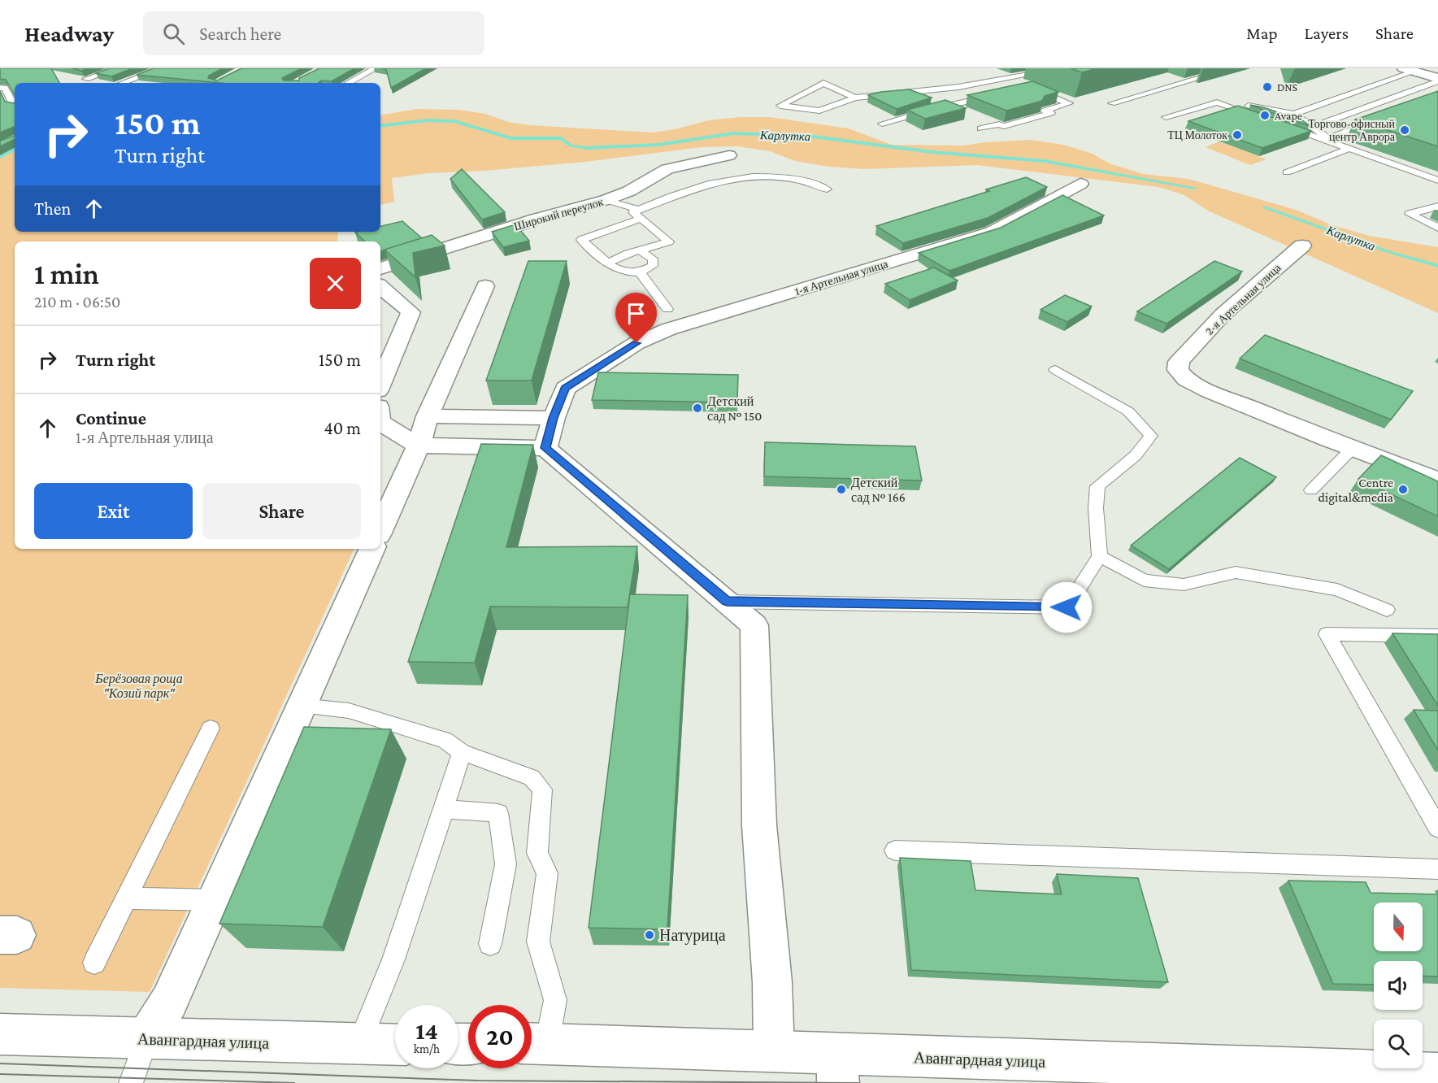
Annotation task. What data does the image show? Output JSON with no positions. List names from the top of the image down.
{
  "streets": {
    "street": [
      "Широкий переулок",
      "1-я Артельная улица",
      "2-я Артельная улица",
      "Авангардная улица"
    ]
  },
  "water": ["Карлутка"],
  "parks": ["Берёзовая роща \"Козий парк\""],
  "places": [
    "DNS",
    "Avape",
    "Торгово-офисный центр Аврора",
    "ТЦ Молоток",
    "Детский сад № 150",
    "Детский сад № 166",
    "Centre digital&media",
    "Натурица"
  ],
  "north": "bottom",
  "page": {
    "header": "Headway",
    "search": "Search here",
    "nav": ["Map", "Layers", "Share"],
    "turn": ["150 m", "Turn right"],
    "then": "Then",
    "heading": ["1 min", "210 m · 06:50"],
    "list": [
      {
        "name": "Turn right",
        "value": "150 m"
      },
      {
        "name": "Continue",
        "note": "1-я Артельная улица",
        "value": "40 m"
      }
    ],
    "buttons": ["Exit", "Share"],
    "speed": "14 km/h",
    "limit": "20"
  }
}
